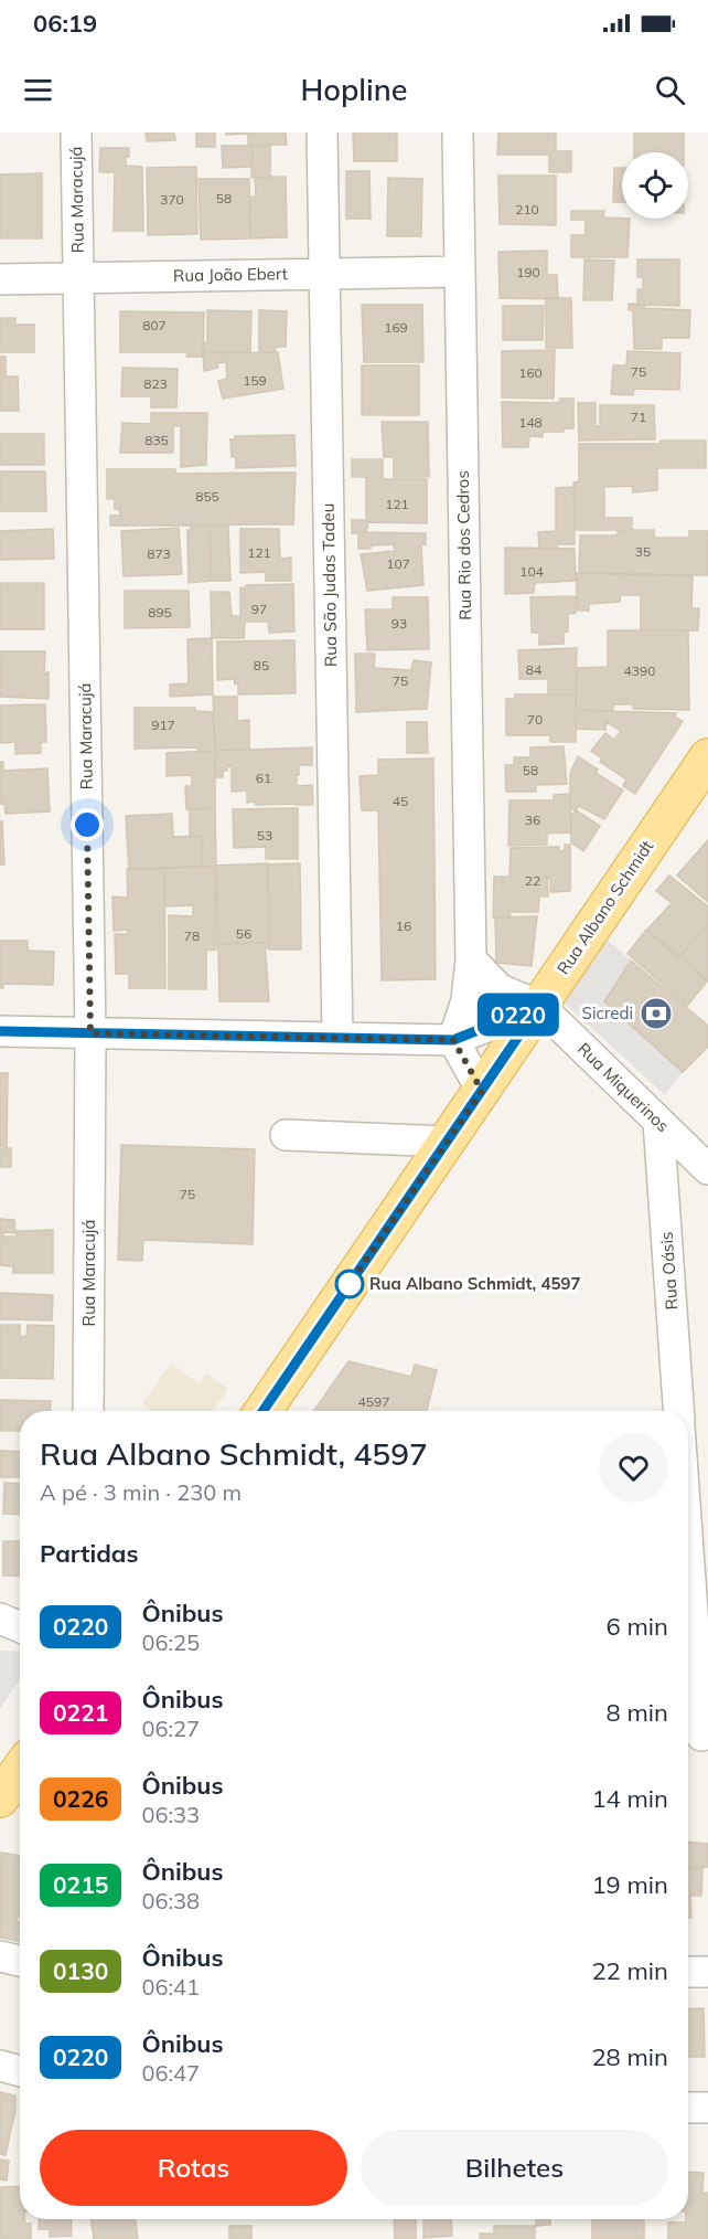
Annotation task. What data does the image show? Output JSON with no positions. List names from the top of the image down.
{
  "streets": {
    "main road": ["Rua Albano Schmidt"],
    "street": [
      "Rua Maracujá",
      "Rua João Ebert",
      "Rua Rio dos Cedros",
      "Rua São Judas Tadeu",
      "Rua Miquerinos",
      "Rua Oásis"
    ]
  },
  "crossings": [
    ["Rua Maracujá", "Rua João Ebert"],
    ["Rua João Ebert", "Rua Rio dos Cedros"],
    ["Rua João Ebert", "Rua São Judas Tadeu"],
    ["Rua Albano Schmidt", "Rua Miquerinos"],
    ["Rua Miquerinos", "Rua Oásis"]
  ],
  "places": {
    "bank": ["Sicredi"],
    "other": ["Rua Albano Schmidt, 4597"]
  },
  "lines": ["bus line 0220"],
  "house_numbers": [
    "58",
    "370",
    "210",
    "190",
    "807",
    "169",
    "75",
    "160",
    "159",
    "823",
    "71",
    "148",
    "835",
    "855",
    "121",
    "35",
    "121",
    "873",
    "107",
    "104",
    "97",
    "895",
    "93",
    "85",
    "84",
    "4390",
    "75",
    "70",
    "917",
    "58",
    "61",
    "45",
    "36",
    "53",
    "22",
    "16",
    "56",
    "78",
    "75",
    "4597"
  ],
  "page": {
    "status": "06:19",
    "header": "Hopline",
    "on_map": "0220",
    "heading": [
      ["Rua Albano Schmidt, 4597", "A pé · 3 min · 230 m"],
      "Partidas"
    ],
    "list": [
      {
        "mark": "0220",
        "name": "Ônibus",
        "note": "06:25",
        "value": "6 min"
      },
      {
        "mark": "0221",
        "name": "Ônibus",
        "note": "06:27",
        "value": "8 min"
      },
      {
        "mark": "0226",
        "name": "Ônibus",
        "note": "06:33",
        "value": "14 min"
      },
      {
        "mark": "0215",
        "name": "Ônibus",
        "note": "06:38",
        "value": "19 min"
      },
      {
        "mark": "0130",
        "name": "Ônibus",
        "note": "06:41",
        "value": "22 min"
      },
      {
        "mark": "0220",
        "name": "Ônibus",
        "note": "06:47",
        "value": "28 min"
      }
    ],
    "buttons": ["Rotas", "Bilhetes"]
  }
}
